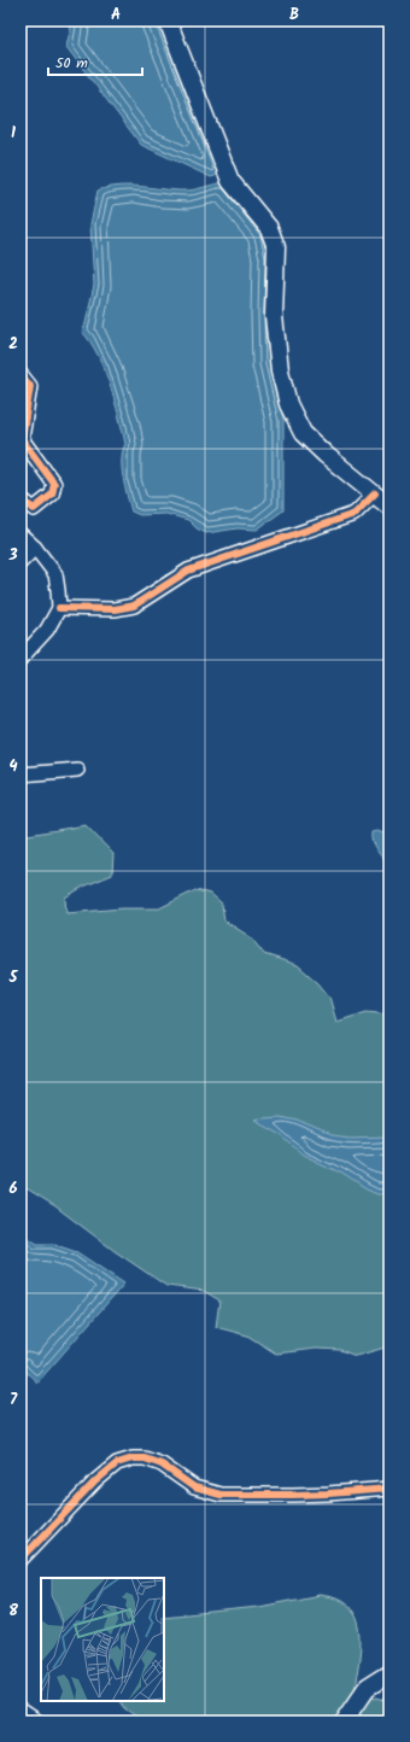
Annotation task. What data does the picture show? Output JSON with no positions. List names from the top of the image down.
{
  "scale_bar": "50 m",
  "grid": {
    "columns": ["A", "B"],
    "rows": [
      "1",
      "2",
      "3",
      "4",
      "5",
      "6",
      "7",
      "8"
    ]
  }
}
